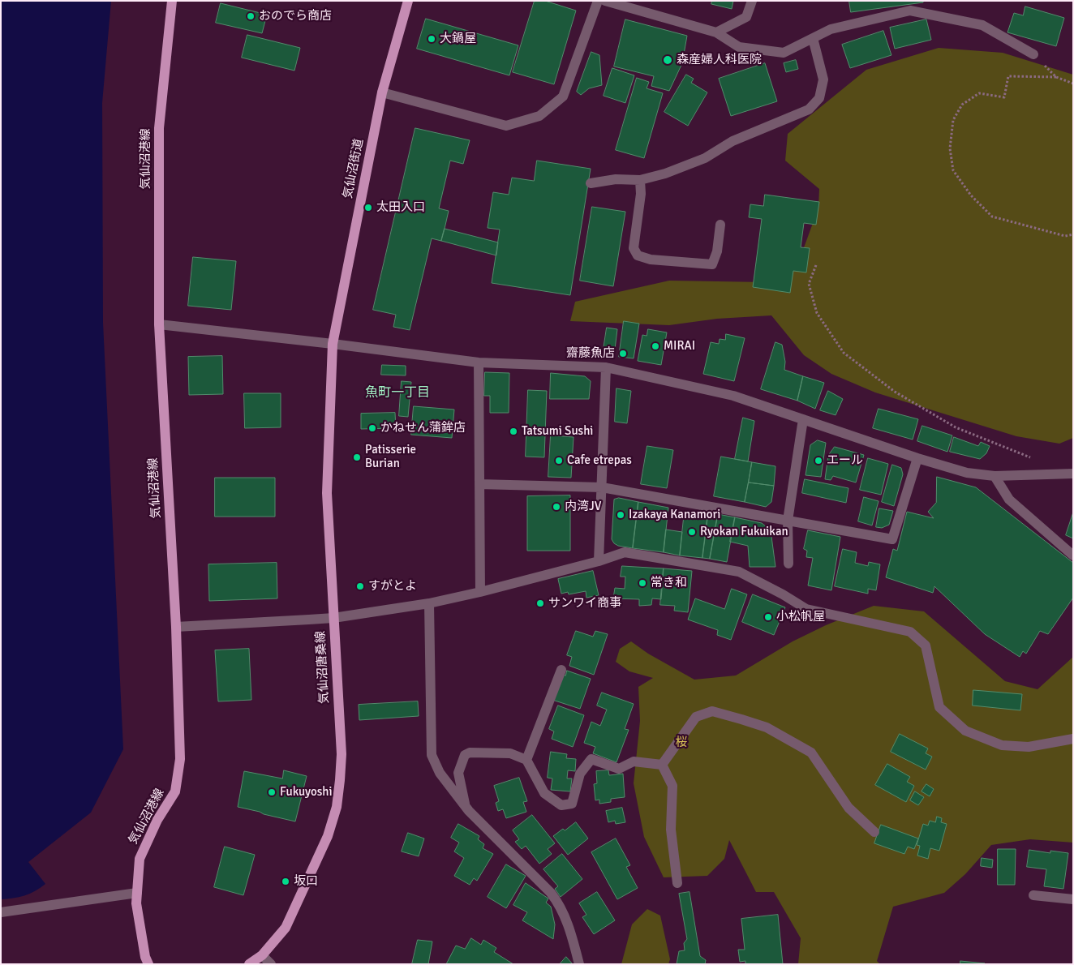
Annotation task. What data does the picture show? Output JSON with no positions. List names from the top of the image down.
{
  "streets": {
    "main road": ["気仙沼港線", "気仙沼街道", "気仙沼唐桑線"]
  },
  "crossings": [
    ["気仙沼街道", "気仙沼唐桑線"]
  ],
  "districts": ["魚町一丁目"],
  "parks": ["桜"],
  "places": [
    "おのでら商店",
    "大鍋屋",
    "森産婦人科医院",
    "太田入口",
    "MIRAI",
    "齋藤魚店",
    "かねせん蒲鉾店",
    "Tatsumi Sushi",
    "Patisserie Burian",
    "Cafe etrepas",
    "エール",
    "内湾JV",
    "Izakaya Kanamori",
    "Ryokan Fukuikan",
    "常き和",
    "すがとよ",
    "サンワイ商事",
    "小松帆屋",
    "Fukuyoshi",
    "坂口"
  ]
}
